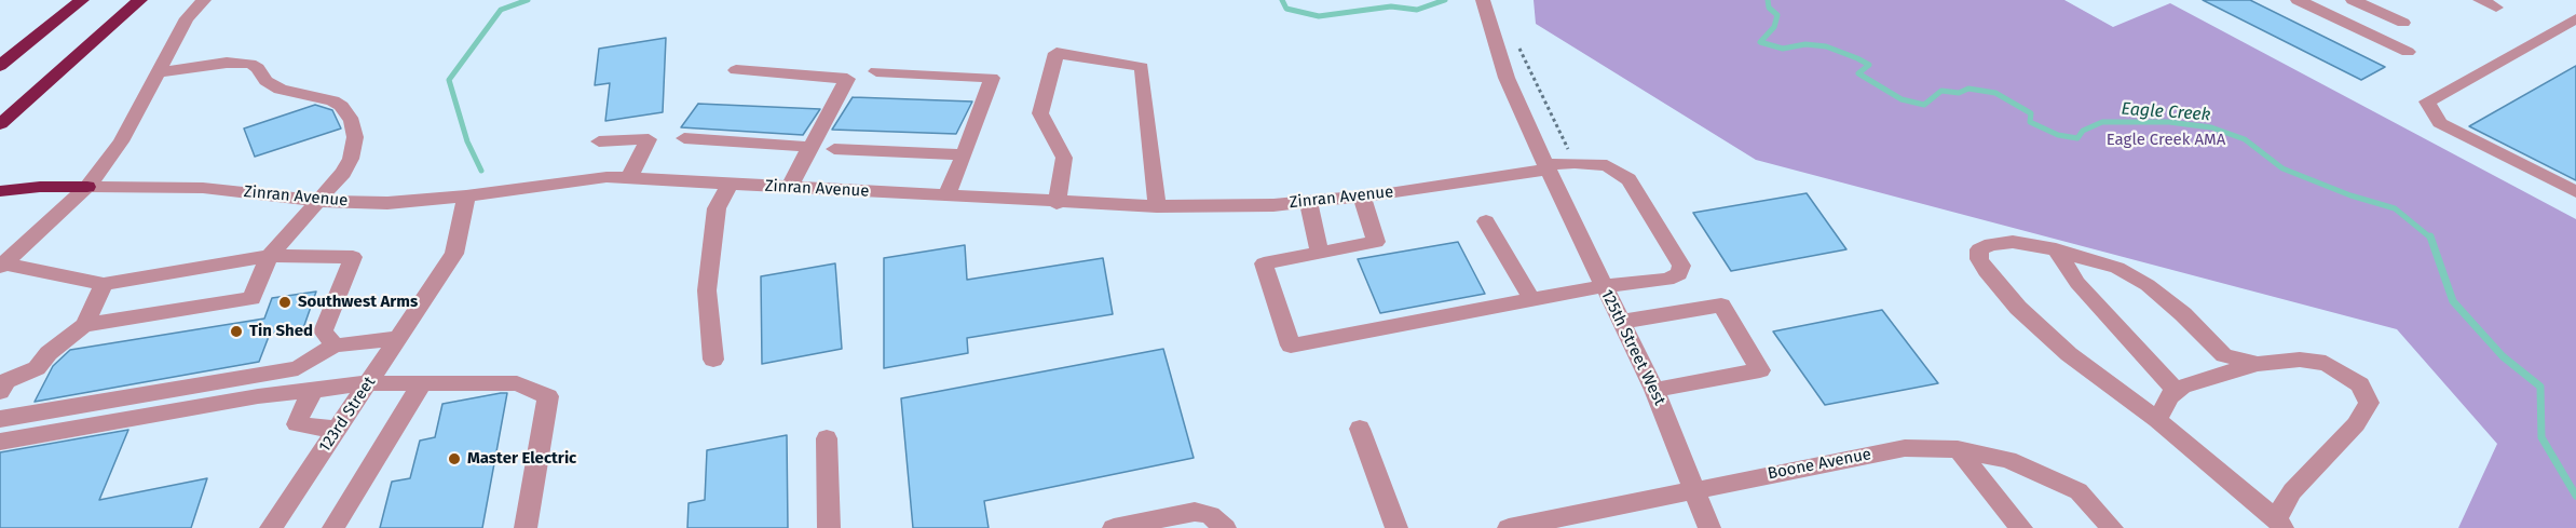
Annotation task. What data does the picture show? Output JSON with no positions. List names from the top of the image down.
{
  "streets": {
    "street": [
      "Zinran Avenue",
      "125th Street West",
      "123rd Street",
      "Boone Avenue"
    ]
  },
  "crossings": [
    ["Zinran Avenue", "125th Street West"],
    ["Zinran Avenue", "123rd Street"],
    ["125th Street West", "Boone Avenue"]
  ],
  "water": ["Eagle Creek"],
  "parks": ["Eagle Creek AMA"],
  "places": ["Southwest Arms", "Tin Shed", "Master Electric"]
}
